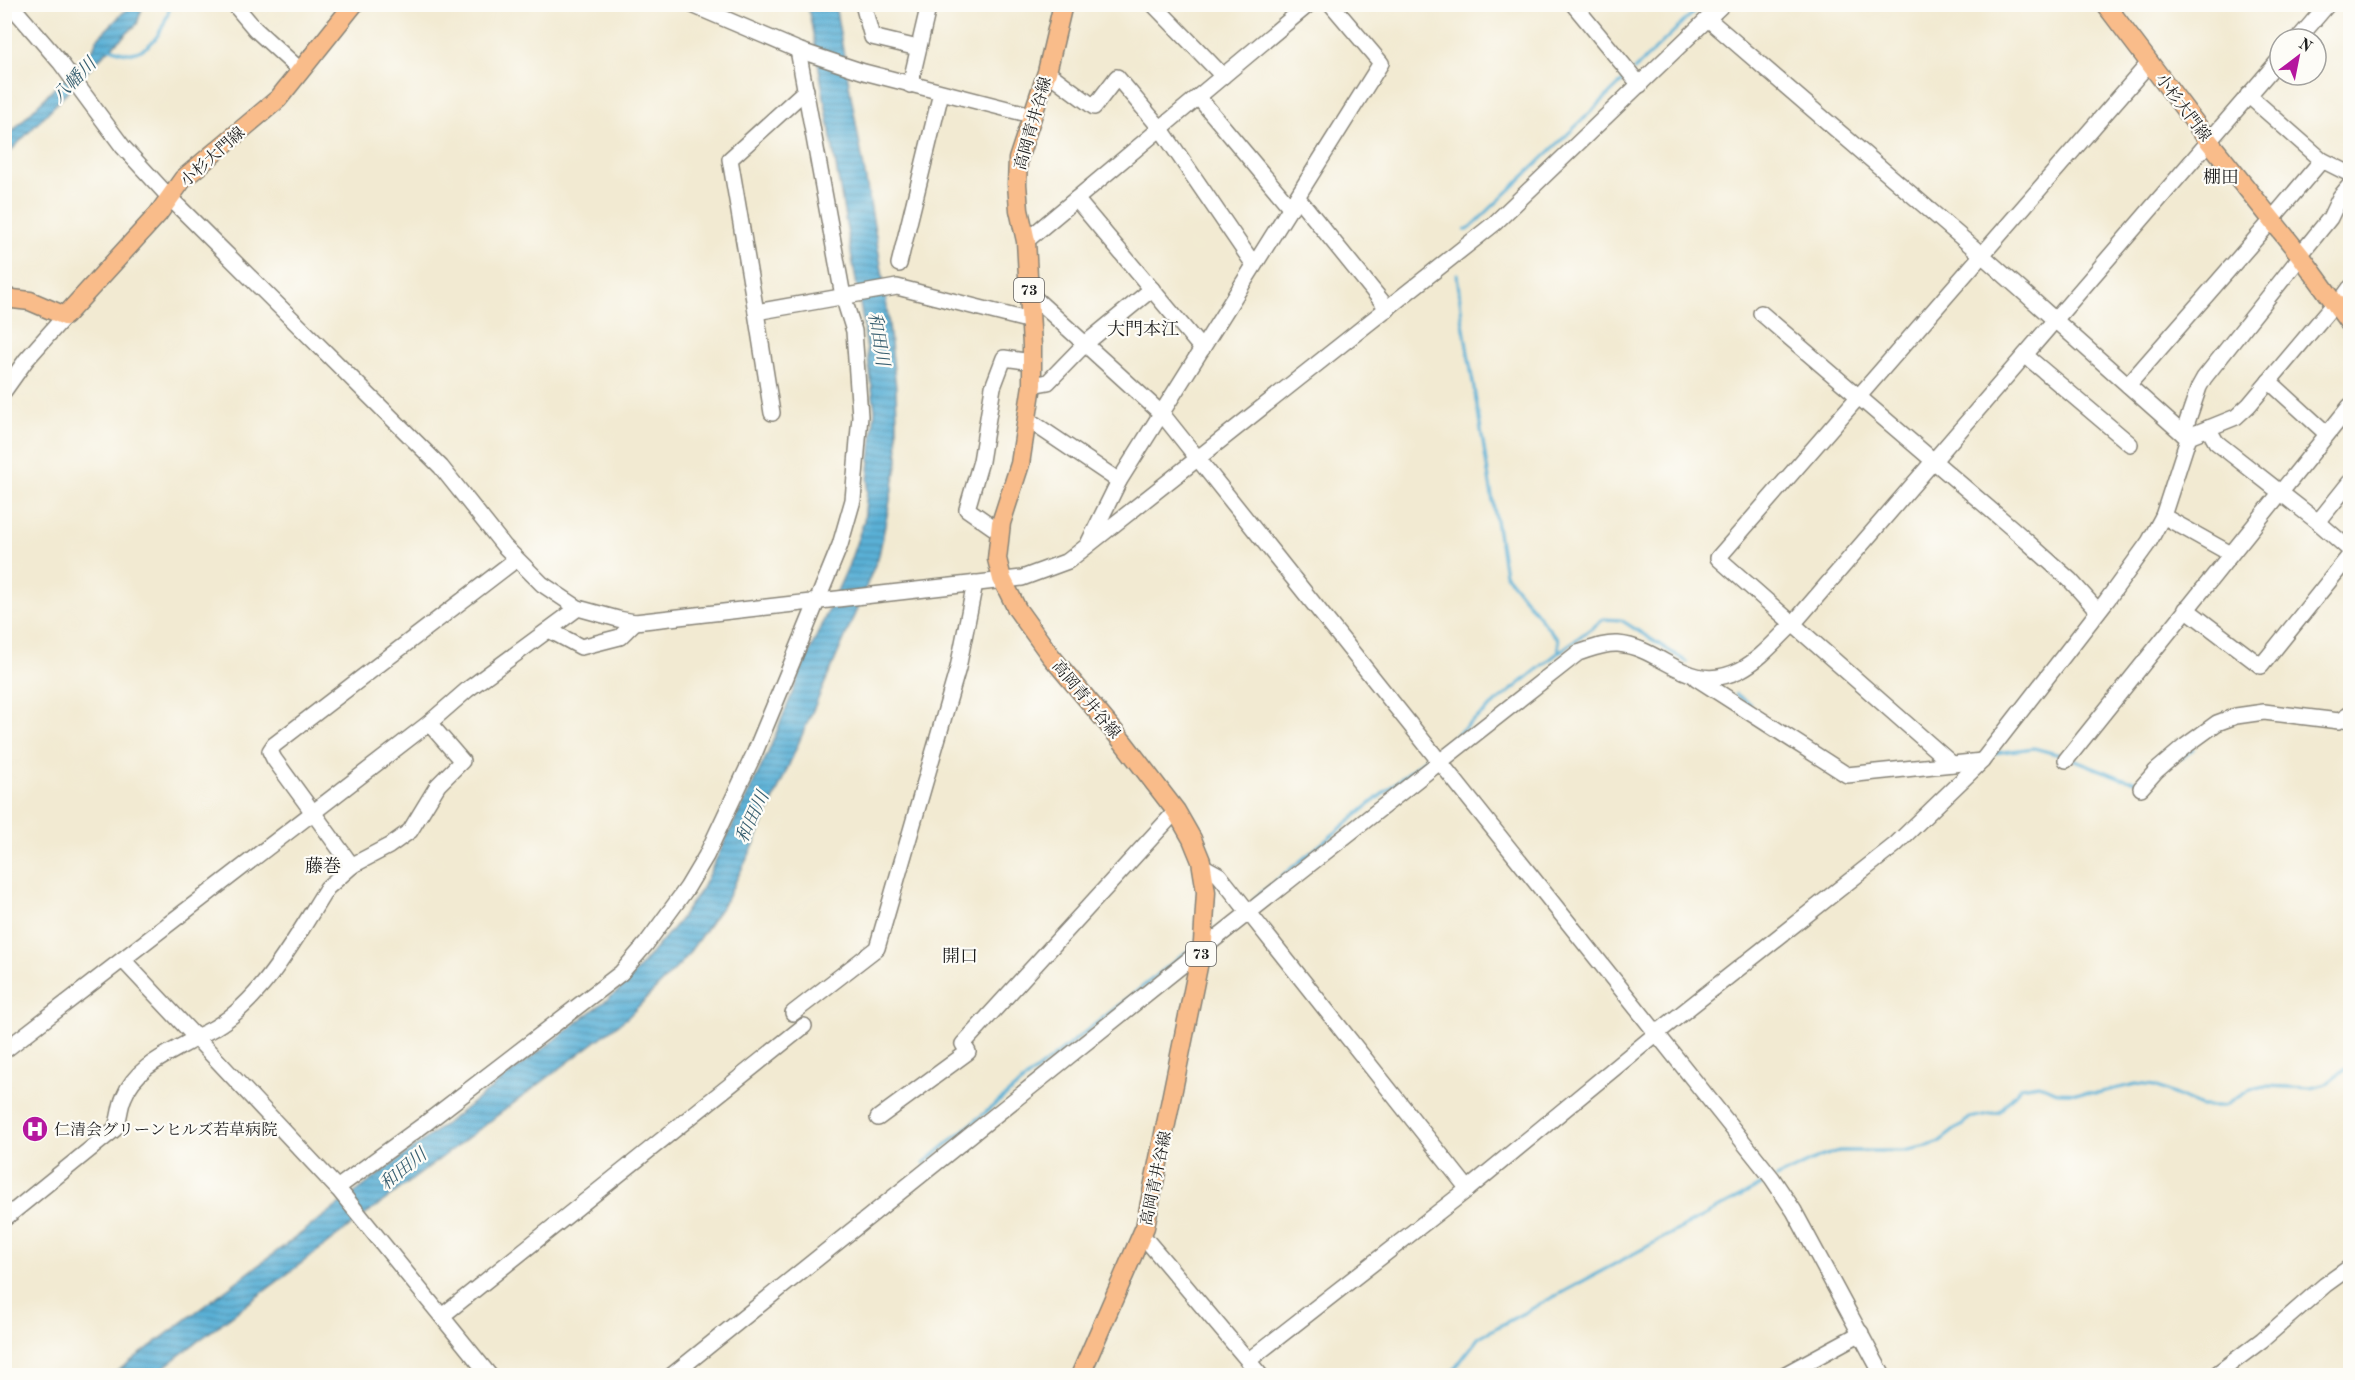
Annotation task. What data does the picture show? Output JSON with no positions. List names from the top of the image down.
{
  "streets": {
    "main road": ["小杉大門線", "高岡青井谷線", "73"]
  },
  "districts": [
    "棚田",
    "大門本江",
    "藤巻",
    "開口"
  ],
  "water": ["八幡川", "和田川"],
  "places": {
    "hospital": ["仁清会グリーンヒルズ若草病院"]
  },
  "north": "top right"
}
